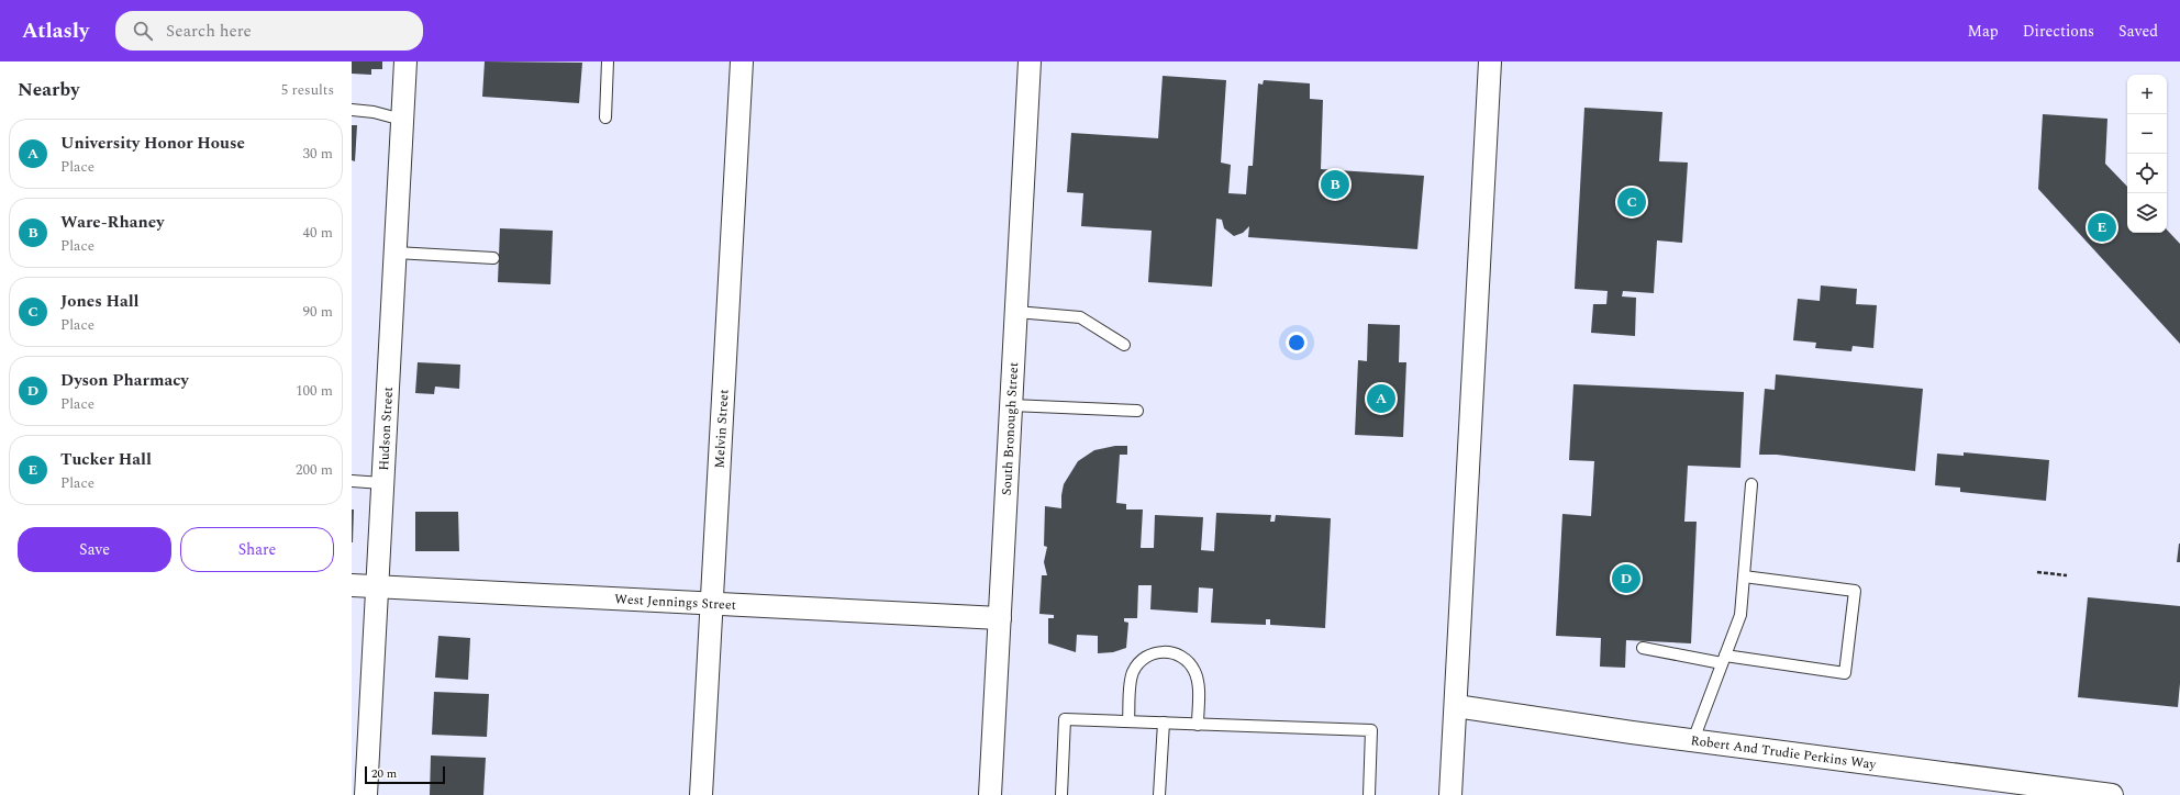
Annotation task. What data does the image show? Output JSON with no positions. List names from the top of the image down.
{
  "streets": {
    "street": [
      "Hudson Street",
      "Melvin Street",
      "South Bronough Street",
      "West Jennings Street",
      "Robert And Trudie Perkins Way"
    ]
  },
  "crossings": [
    ["Hudson Street", "West Jennings Street"],
    ["Melvin Street", "West Jennings Street"],
    ["South Bronough Street", "West Jennings Street"]
  ],
  "scale_bar": "20 m",
  "page": {
    "header": "Atlasly",
    "search": "Search here",
    "nav": ["Map", "Directions", "Saved"],
    "heading": ["Nearby", "5 results"],
    "map_buttons": ["+", "−"],
    "list": [
      {
        "mark": "A",
        "name": "University Honor House",
        "note": "Place",
        "value": "30 m"
      },
      {
        "mark": "B",
        "name": "Ware-Rhaney",
        "note": "Place",
        "value": "40 m"
      },
      {
        "mark": "C",
        "name": "Jones Hall",
        "note": "Place",
        "value": "90 m"
      },
      {
        "mark": "D",
        "name": "Dyson Pharmacy",
        "note": "Place",
        "value": "100 m"
      },
      {
        "mark": "E",
        "name": "Tucker Hall",
        "note": "Place",
        "value": "200 m"
      }
    ],
    "pins": [
      "B",
      "C",
      "E",
      "A",
      "D"
    ],
    "buttons": ["Save", "Share"],
    "scale": "20 m"
  }
}
